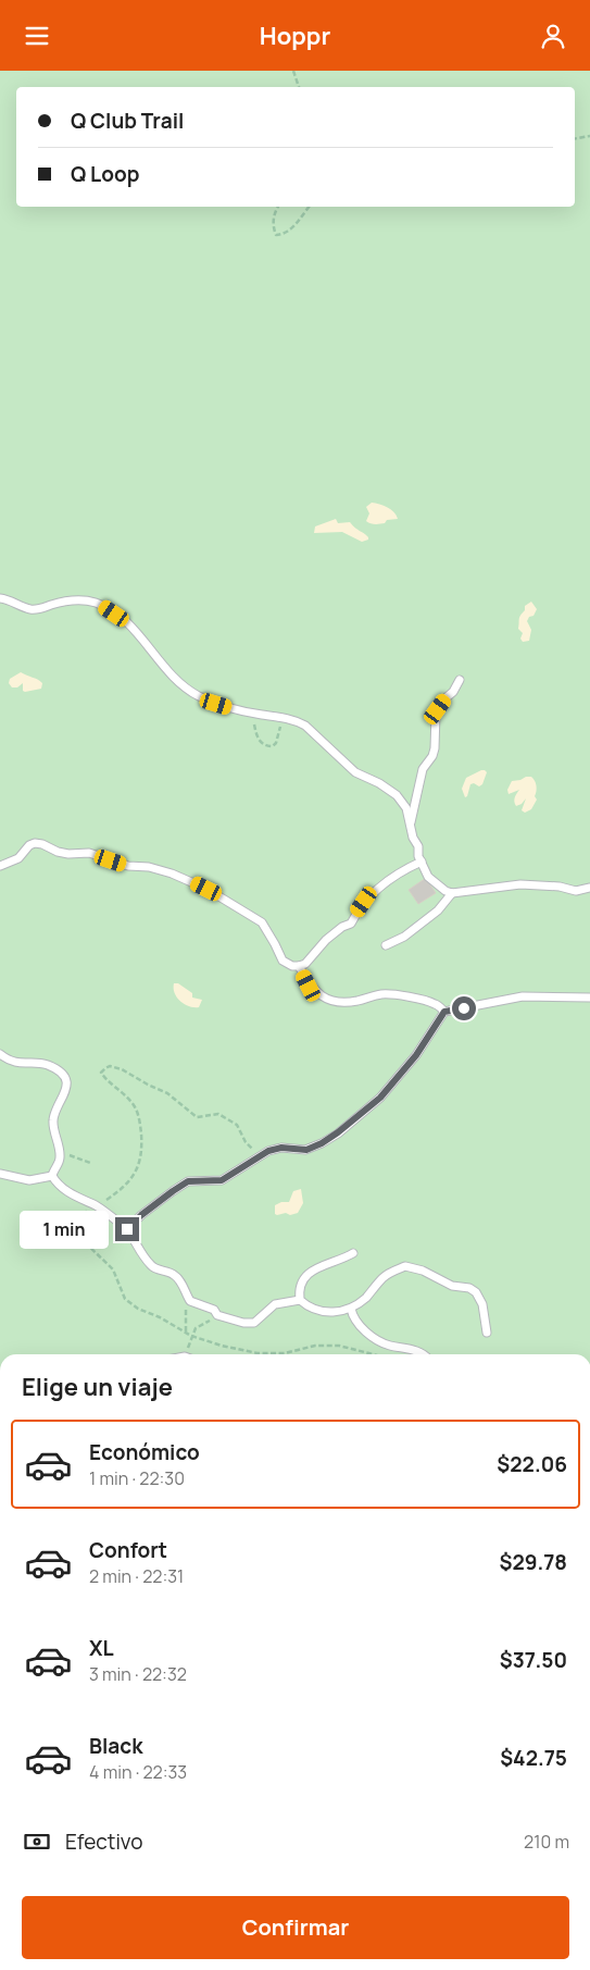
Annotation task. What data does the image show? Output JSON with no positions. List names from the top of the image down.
{
  "page": {
    "header": "Hoppr",
    "banner": ["Q Club Trail", "Q Loop"],
    "bubble": "1 min",
    "heading": "Elige un viaje",
    "list": [
      {
        "name": "Económico",
        "note": "1 min · 22:30",
        "value": "$22.06"
      },
      {
        "name": "Confort",
        "note": "2 min · 22:31",
        "value": "$29.78"
      },
      {
        "name": "XL",
        "note": "3 min · 22:32",
        "value": "$37.50"
      },
      {
        "name": "Black",
        "note": "4 min · 22:33",
        "value": "$42.75"
      }
    ],
    "pay": ["Efectivo", "210 m"],
    "buttons": "Confirmar"
  }
}
